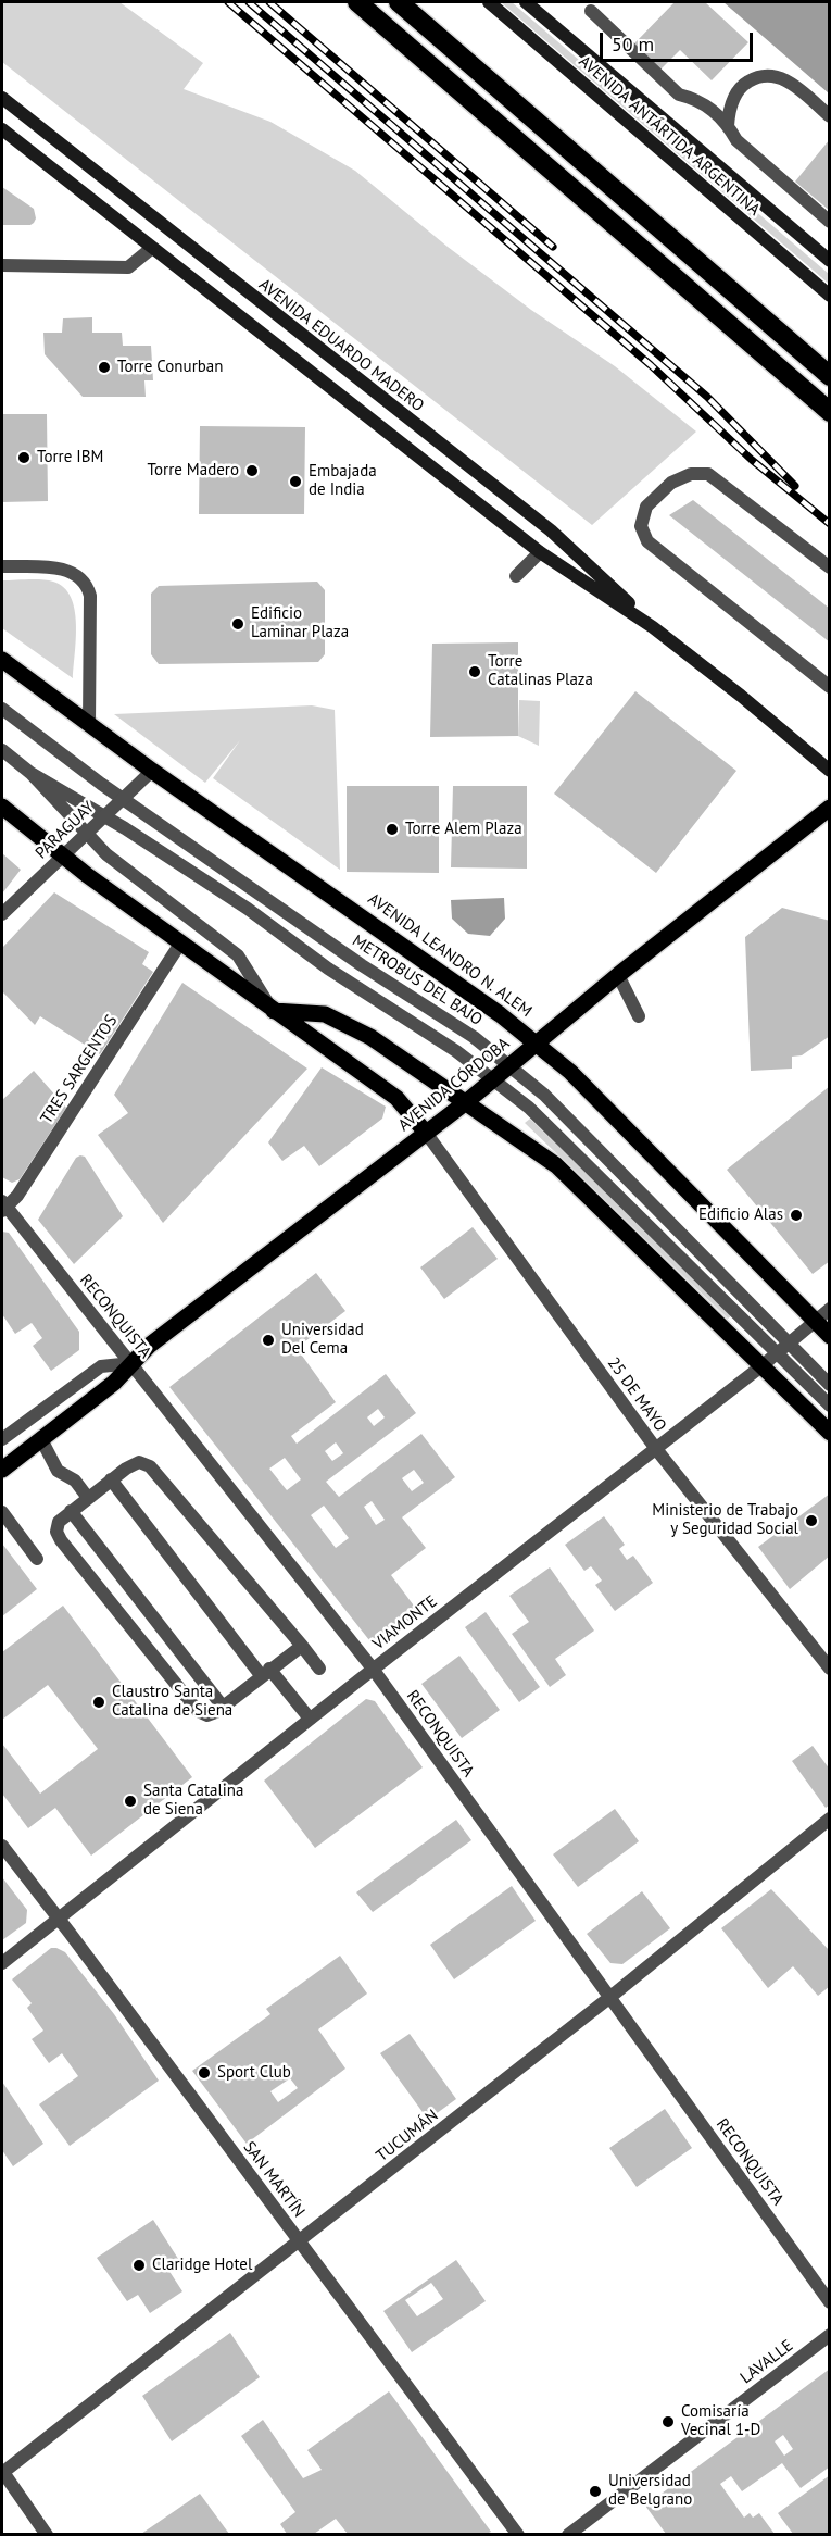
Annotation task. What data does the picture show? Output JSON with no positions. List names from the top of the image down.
{
  "streets": {
    "main road": [
      "AVENIDA ANTÁRTIDA ARGENTINA",
      "AVENIDA EDUARDO MADERO",
      "AVENIDA LEANDRO N. ALEM",
      "AVENIDA CÓRDOBA"
    ],
    "street": [
      "PARAGUAY",
      "METROBUS DEL BAJO",
      "TRES SARGENTOS",
      "RECONQUISTA",
      "25 DE MAYO",
      "VIAMONTE",
      "TUCUMÁN",
      "SAN MARTÍN",
      "LAVALLE"
    ]
  },
  "crossings": [
    ["PARAGUAY", "AVENIDA LEANDRO N. ALEM"],
    ["PARAGUAY", "METROBUS DEL BAJO"],
    ["AVENIDA LEANDRO N. ALEM", "AVENIDA CÓRDOBA"],
    ["AVENIDA LEANDRO N. ALEM", "VIAMONTE"],
    ["METROBUS DEL BAJO", "AVENIDA CÓRDOBA"],
    ["METROBUS DEL BAJO", "VIAMONTE"],
    ["TRES SARGENTOS", "RECONQUISTA"],
    ["AVENIDA CÓRDOBA", "RECONQUISTA"],
    ["AVENIDA CÓRDOBA", "25 DE MAYO"],
    ["RECONQUISTA", "VIAMONTE"],
    ["RECONQUISTA", "TUCUMÁN"],
    ["25 DE MAYO", "VIAMONTE"],
    ["VIAMONTE", "SAN MARTÍN"],
    ["TUCUMÁN", "SAN MARTÍN"]
  ],
  "places": [
    "Torre Conurban",
    "Torre IBM",
    "Torre Madero",
    "Embajada de India",
    "Edificio Laminar Plaza",
    "Torre Catalinas Plaza",
    "Torre Alem Plaza",
    "Edificio Alas",
    "Universidad Del Cema",
    "Ministerio de Trabajo y Seguridad Social",
    "Claustro Santa Catalina de Siena",
    "Santa Catalina de Siena",
    "Sport Club",
    "Claridge Hotel",
    "Comisaría Vecinal 1-D",
    "Universidad de Belgrano"
  ],
  "scale_bar": "50 m"
}
